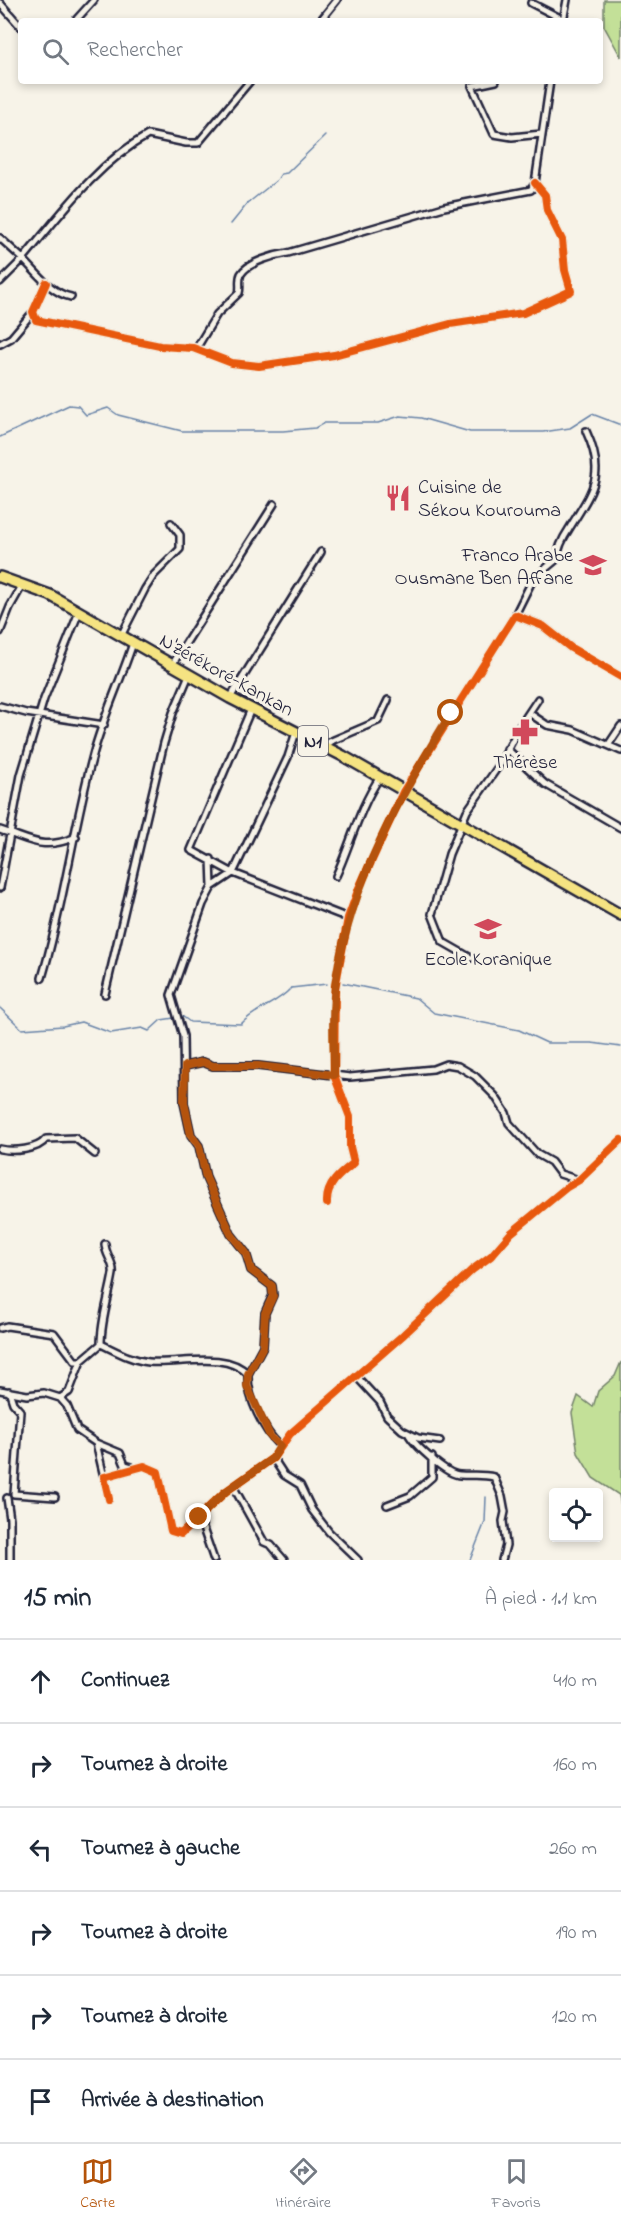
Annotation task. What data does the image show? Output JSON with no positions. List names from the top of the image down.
{
  "streets": {
    "highway": ["N'zérékoré-Kankan", "N1"]
  },
  "places": {
    "restaurant": ["Cuisine de Sékou Kourouma"],
    "school or university": ["Franco Arabe Ousmane Ben Affane", "Ecole Koranique"],
    "pharmacy": ["Thérèse"]
  },
  "page": {
    "search": "Rechercher",
    "heading": ["15 min", "À pied · 1.1 km"],
    "list": [
      ["Continuez", "410 m"],
      ["Tournez à droite", "160 m"],
      ["Tournez à gauche", "260 m"],
      ["Tournez à droite", "190 m"],
      ["Tournez à droite", "120 m"],
      "Arrivée à destination"
    ],
    "nav": ["Carte", "Itinéraire", "Favoris"]
  }
}
